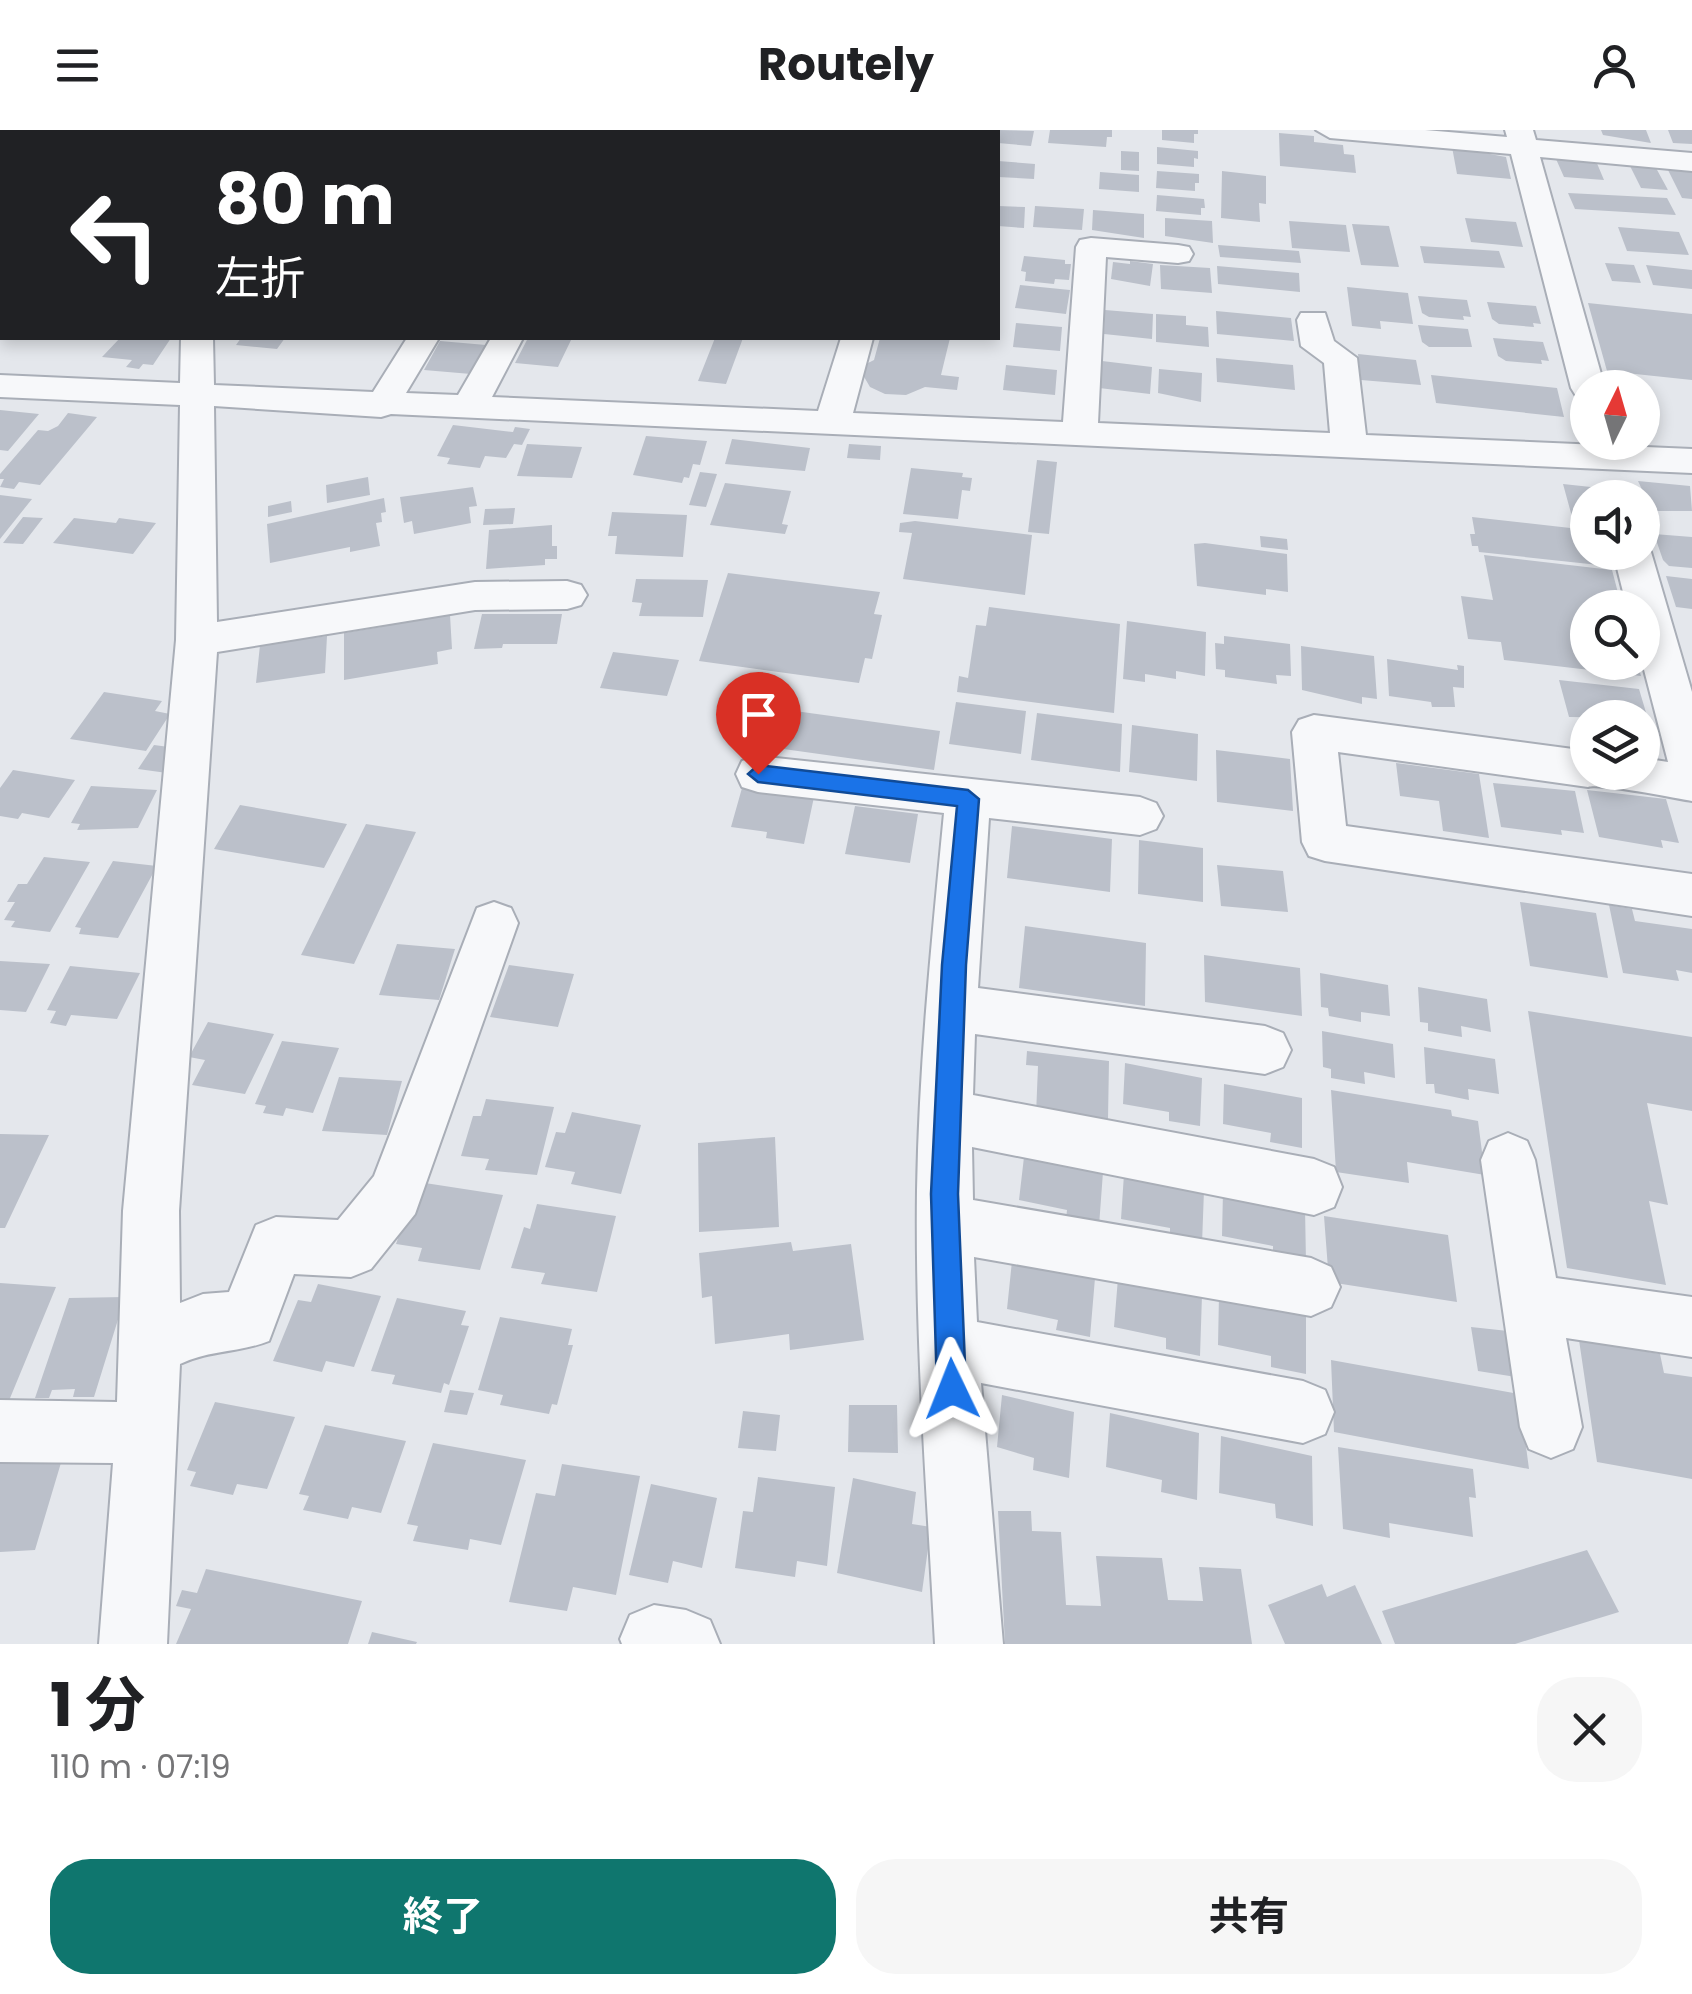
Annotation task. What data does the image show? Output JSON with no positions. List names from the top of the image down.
{
  "north": "top",
  "page": {
    "header": "Routely",
    "turn": ["80 m", "左折"],
    "heading": ["1 分", "110 m · 07:19"],
    "buttons": ["終了", "共有"]
  }
}
